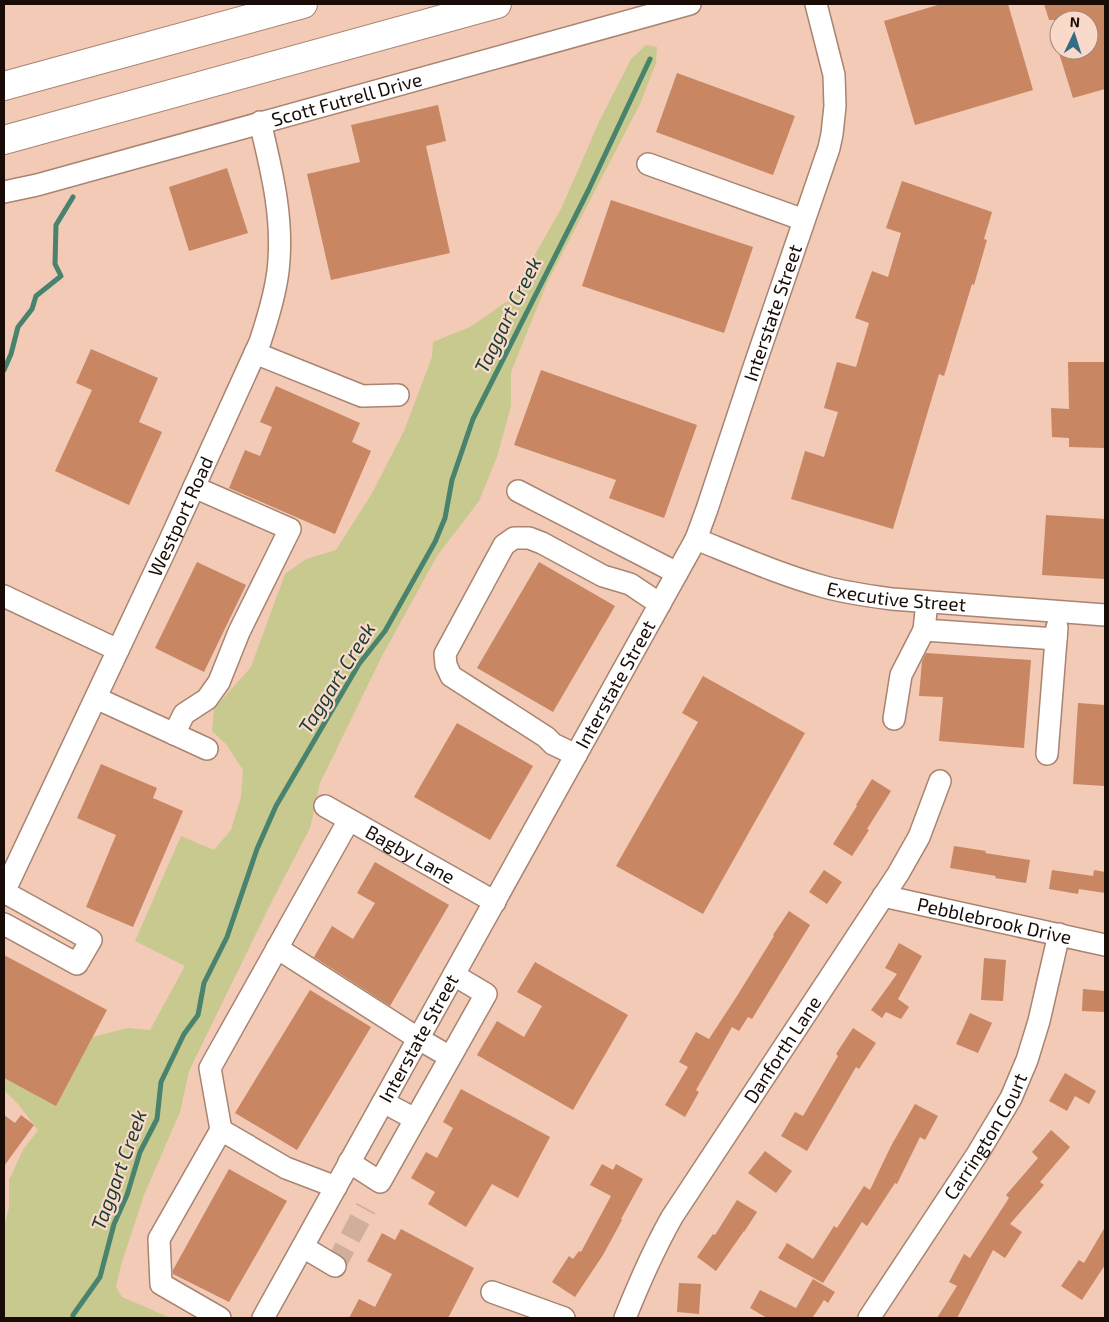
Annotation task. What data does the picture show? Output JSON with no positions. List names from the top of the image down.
{
  "streets": {
    "street": [
      "Scott Futrell Drive",
      "Interstate Street",
      "Westport Road",
      "Executive Street",
      "Bagby Lane",
      "Pebblebrook Drive",
      "Danforth Lane",
      "Carrington Court"
    ]
  },
  "crossings": [
    ["Scott Futrell Drive", "Westport Road"],
    ["Interstate Street", "Executive Street"],
    ["Interstate Street", "Bagby Lane"],
    ["Pebblebrook Drive", "Danforth Lane"],
    ["Pebblebrook Drive", "Carrington Court"]
  ],
  "water": ["Taggart Creek"],
  "north": "top"
}
